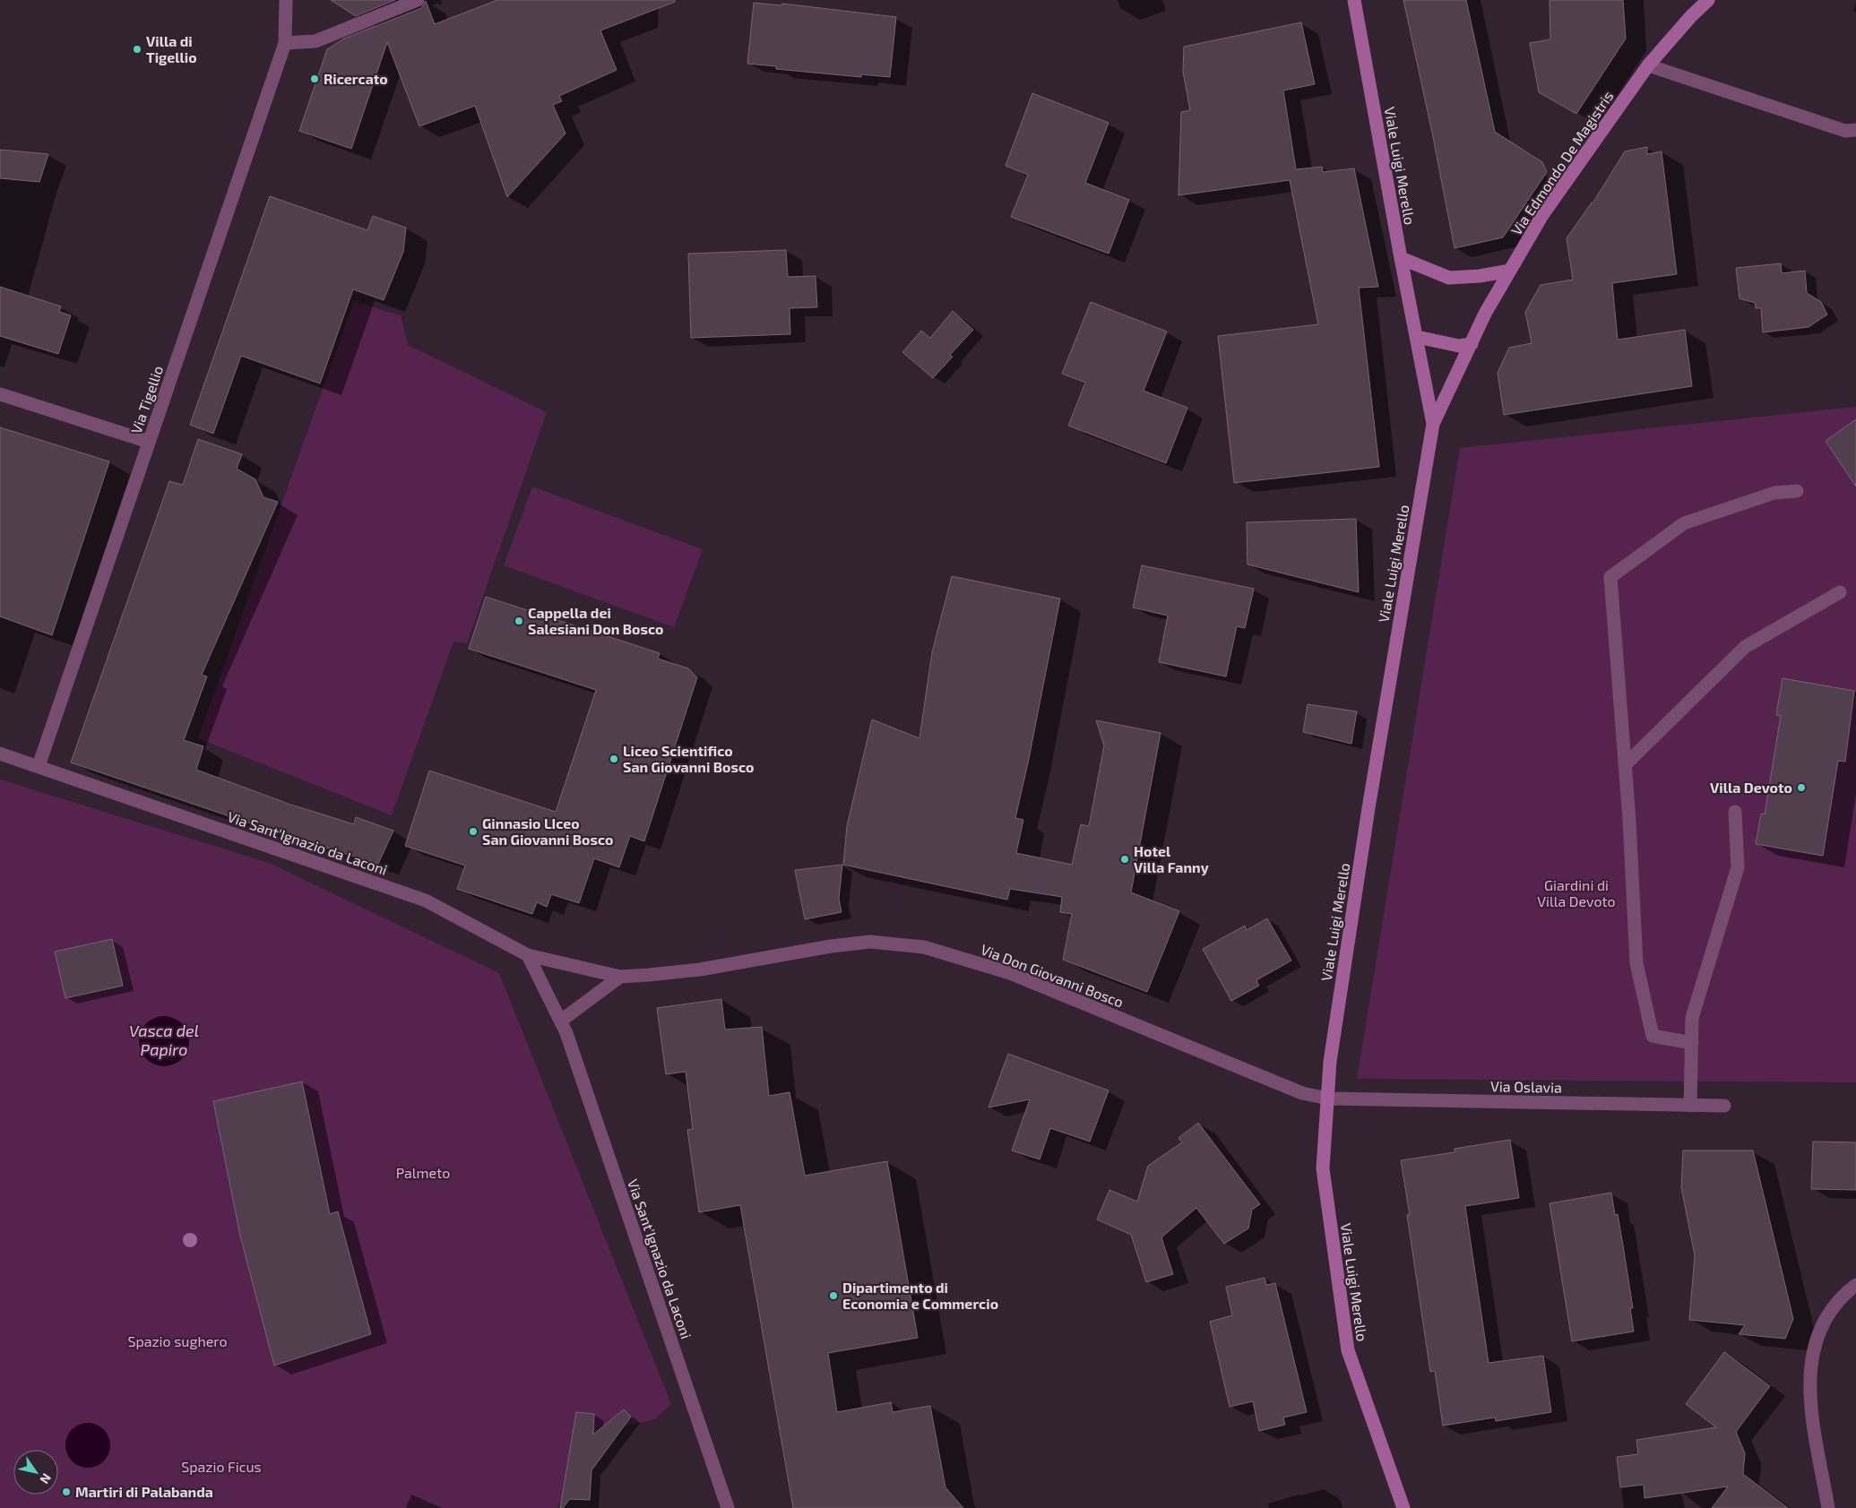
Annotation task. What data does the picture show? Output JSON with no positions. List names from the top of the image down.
{
  "streets": {
    "street": [
      "Via Edmondo De Magistris",
      "Viale Luigi Merello",
      "Via Tigellio",
      "Via Sant'Ignazio da Laconi",
      "Via Don Giovanni Bosco",
      "Via Oslavia"
    ]
  },
  "crossings": [
    ["Via Edmondo De Magistris", "Viale Luigi Merello"],
    ["Viale Luigi Merello", "Via Don Giovanni Bosco"],
    ["Viale Luigi Merello", "Via Oslavia"],
    ["Via Tigellio", "Via Sant'Ignazio da Laconi"],
    ["Via Don Giovanni Bosco", "Via Oslavia"]
  ],
  "water": ["Vasca del Papiro"],
  "parks": [
    "Giardini di Villa Devoto",
    "Palmeto",
    "Spazio sughero",
    "Spazio Ficus"
  ],
  "places": [
    "Villa di Tigellio",
    "Ricercato",
    "Cappella dei Salesiani Don Bosco",
    "Liceo Scientifico San Giovanni Bosco",
    "Villa Devoto",
    "Ginnasio LIceo San Giovanni Bosco",
    "Hotel Villa Fanny",
    "Dipartimento di Economia e Commercio",
    "Martiri di Palabanda"
  ],
  "north": "bottom right"
}
